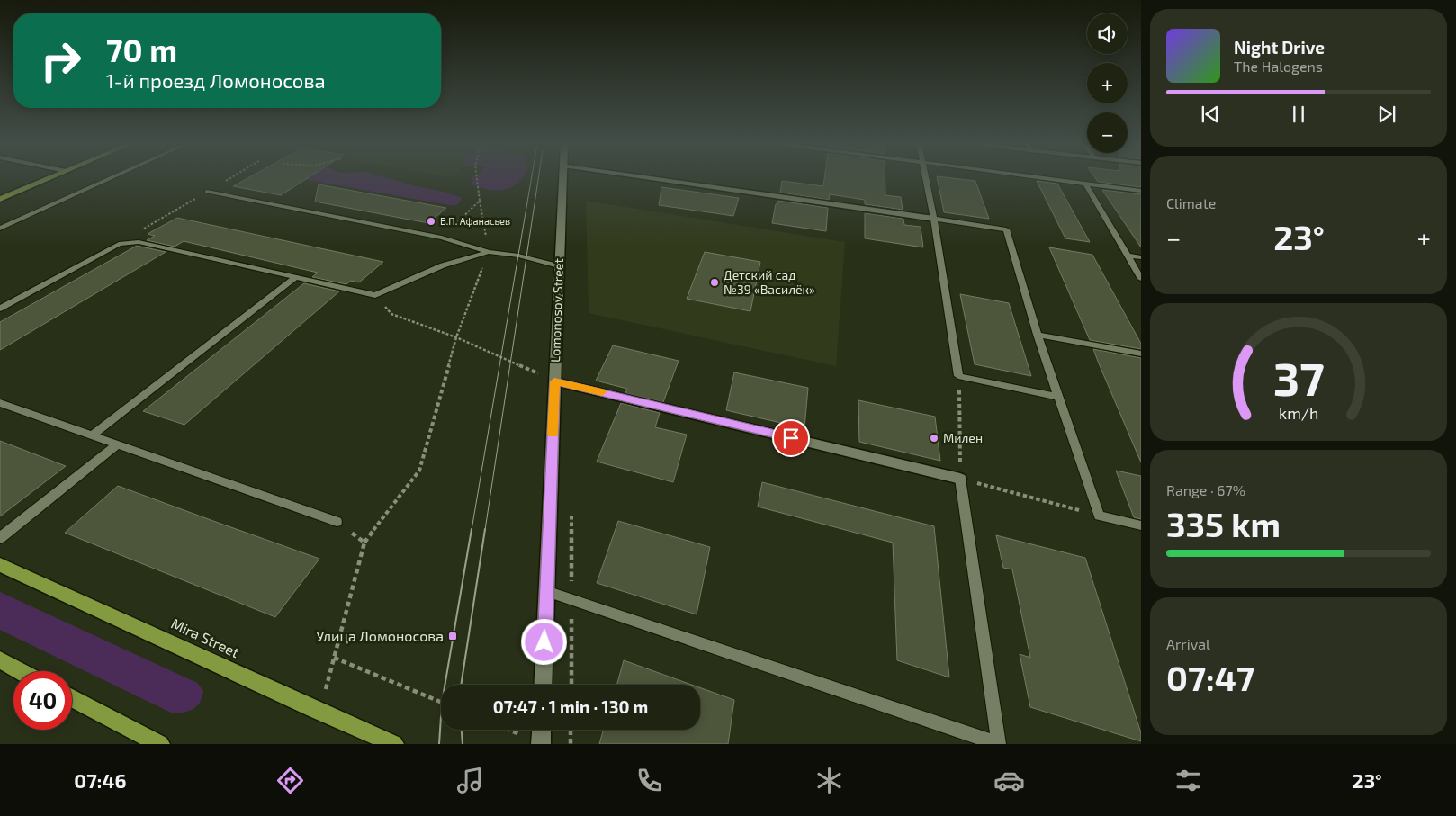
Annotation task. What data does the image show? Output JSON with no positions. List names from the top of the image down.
{
  "streets": {
    "main road": ["Mira Street"],
    "street": ["Lomonosov Street"]
  },
  "places": {
    "other": ["В.П. Афанасьев", "Детский сад №39 «Василёк»", "Милен"],
    "transit": ["Улица Ломоносова"]
  },
  "page": {
    "map_buttons": ["+", "−"],
    "turn": ["70 m", "1-й проезд Ломоносова"],
    "song": ["Night Drive", "The Halogens"],
    "tile": [
      "Climate",
      ["Range · 67%", "335 km"],
      ["Arrival", "07:47"]
    ],
    "heat": ["−", "23°", "+"],
    "limit": "40",
    "trip": "07:47 · 1 min · 130 m",
    "tabs": ["07:46", "23°"],
    "gauge": ["37", "km/h"]
  }
}
